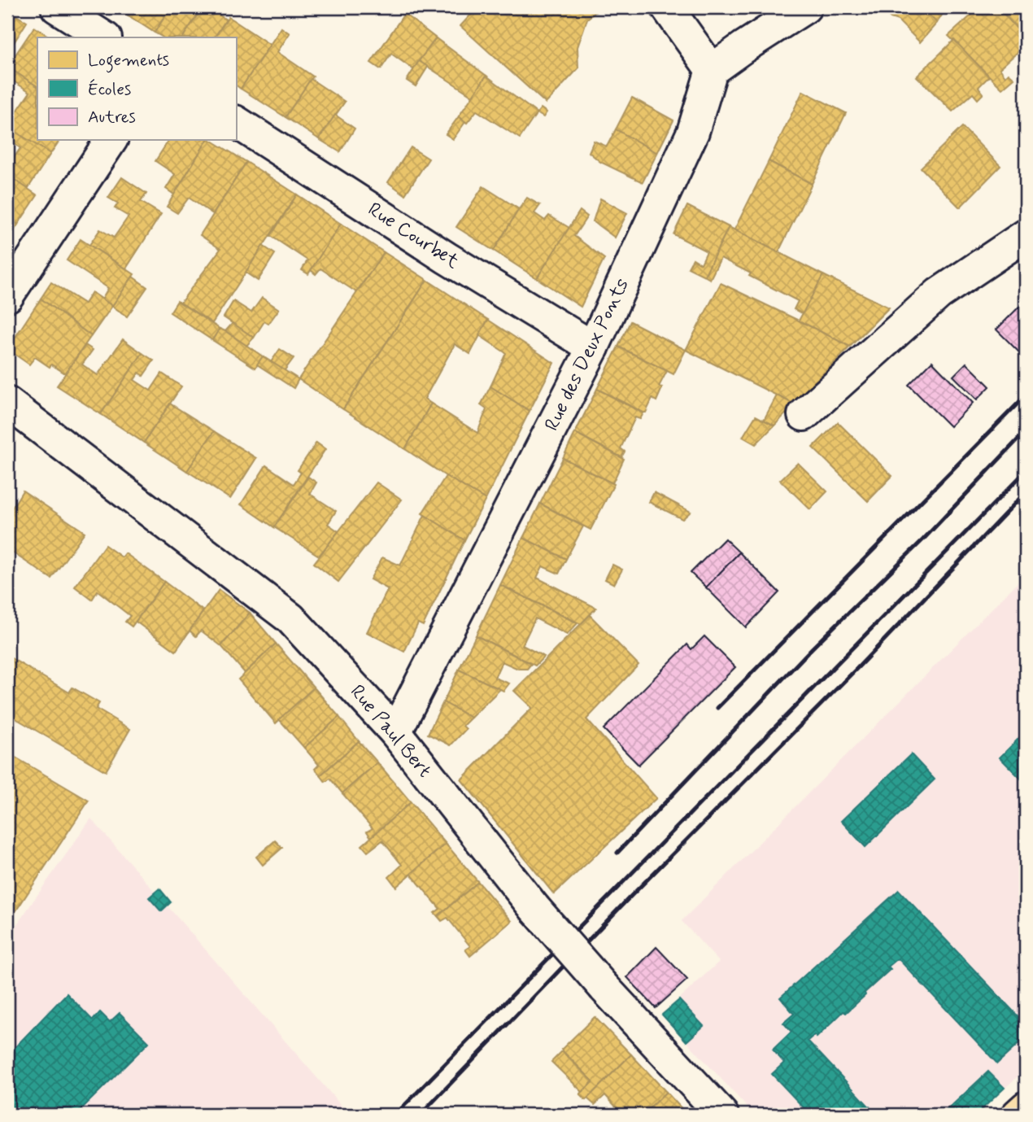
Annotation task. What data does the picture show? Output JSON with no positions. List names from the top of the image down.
{
  "streets": {
    "street": ["Rue Courbet", "Rue des Deux Ponts", "Rue Paul Bert"]
  },
  "crossings": [
    ["Rue Courbet", "Rue des Deux Ponts"],
    ["Rue des Deux Ponts", "Rue Paul Bert"]
  ],
  "legend": ["Logements", "Écoles", "Autres"]
}
